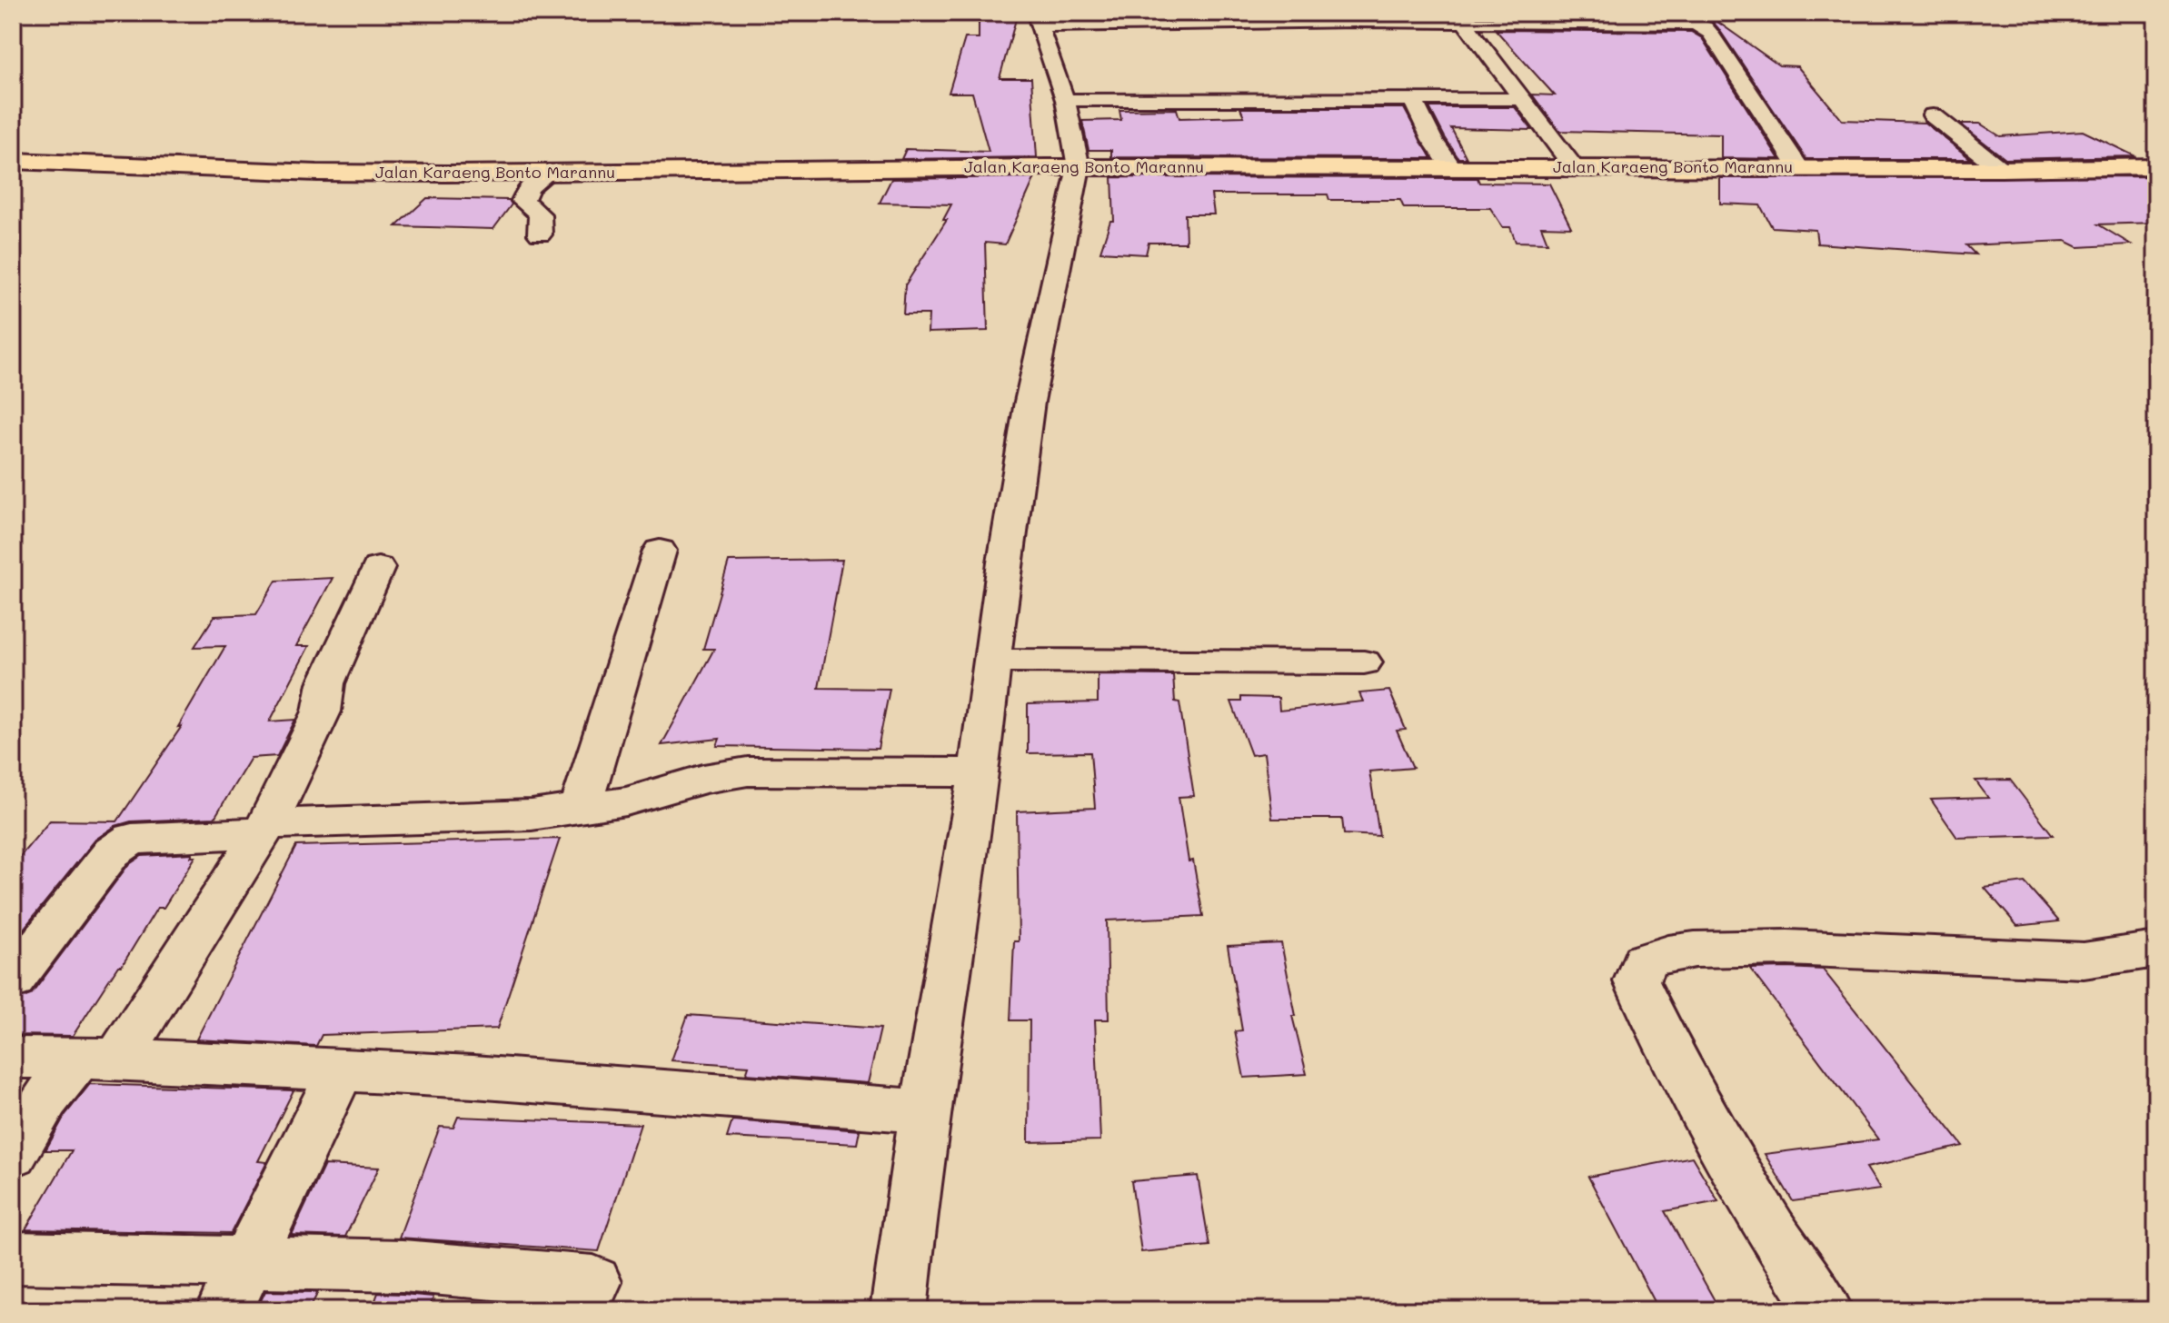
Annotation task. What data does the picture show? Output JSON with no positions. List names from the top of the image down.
{
  "streets": {
    "main road": ["Jalan Karaeng Bonto Marannu"]
  }
}
